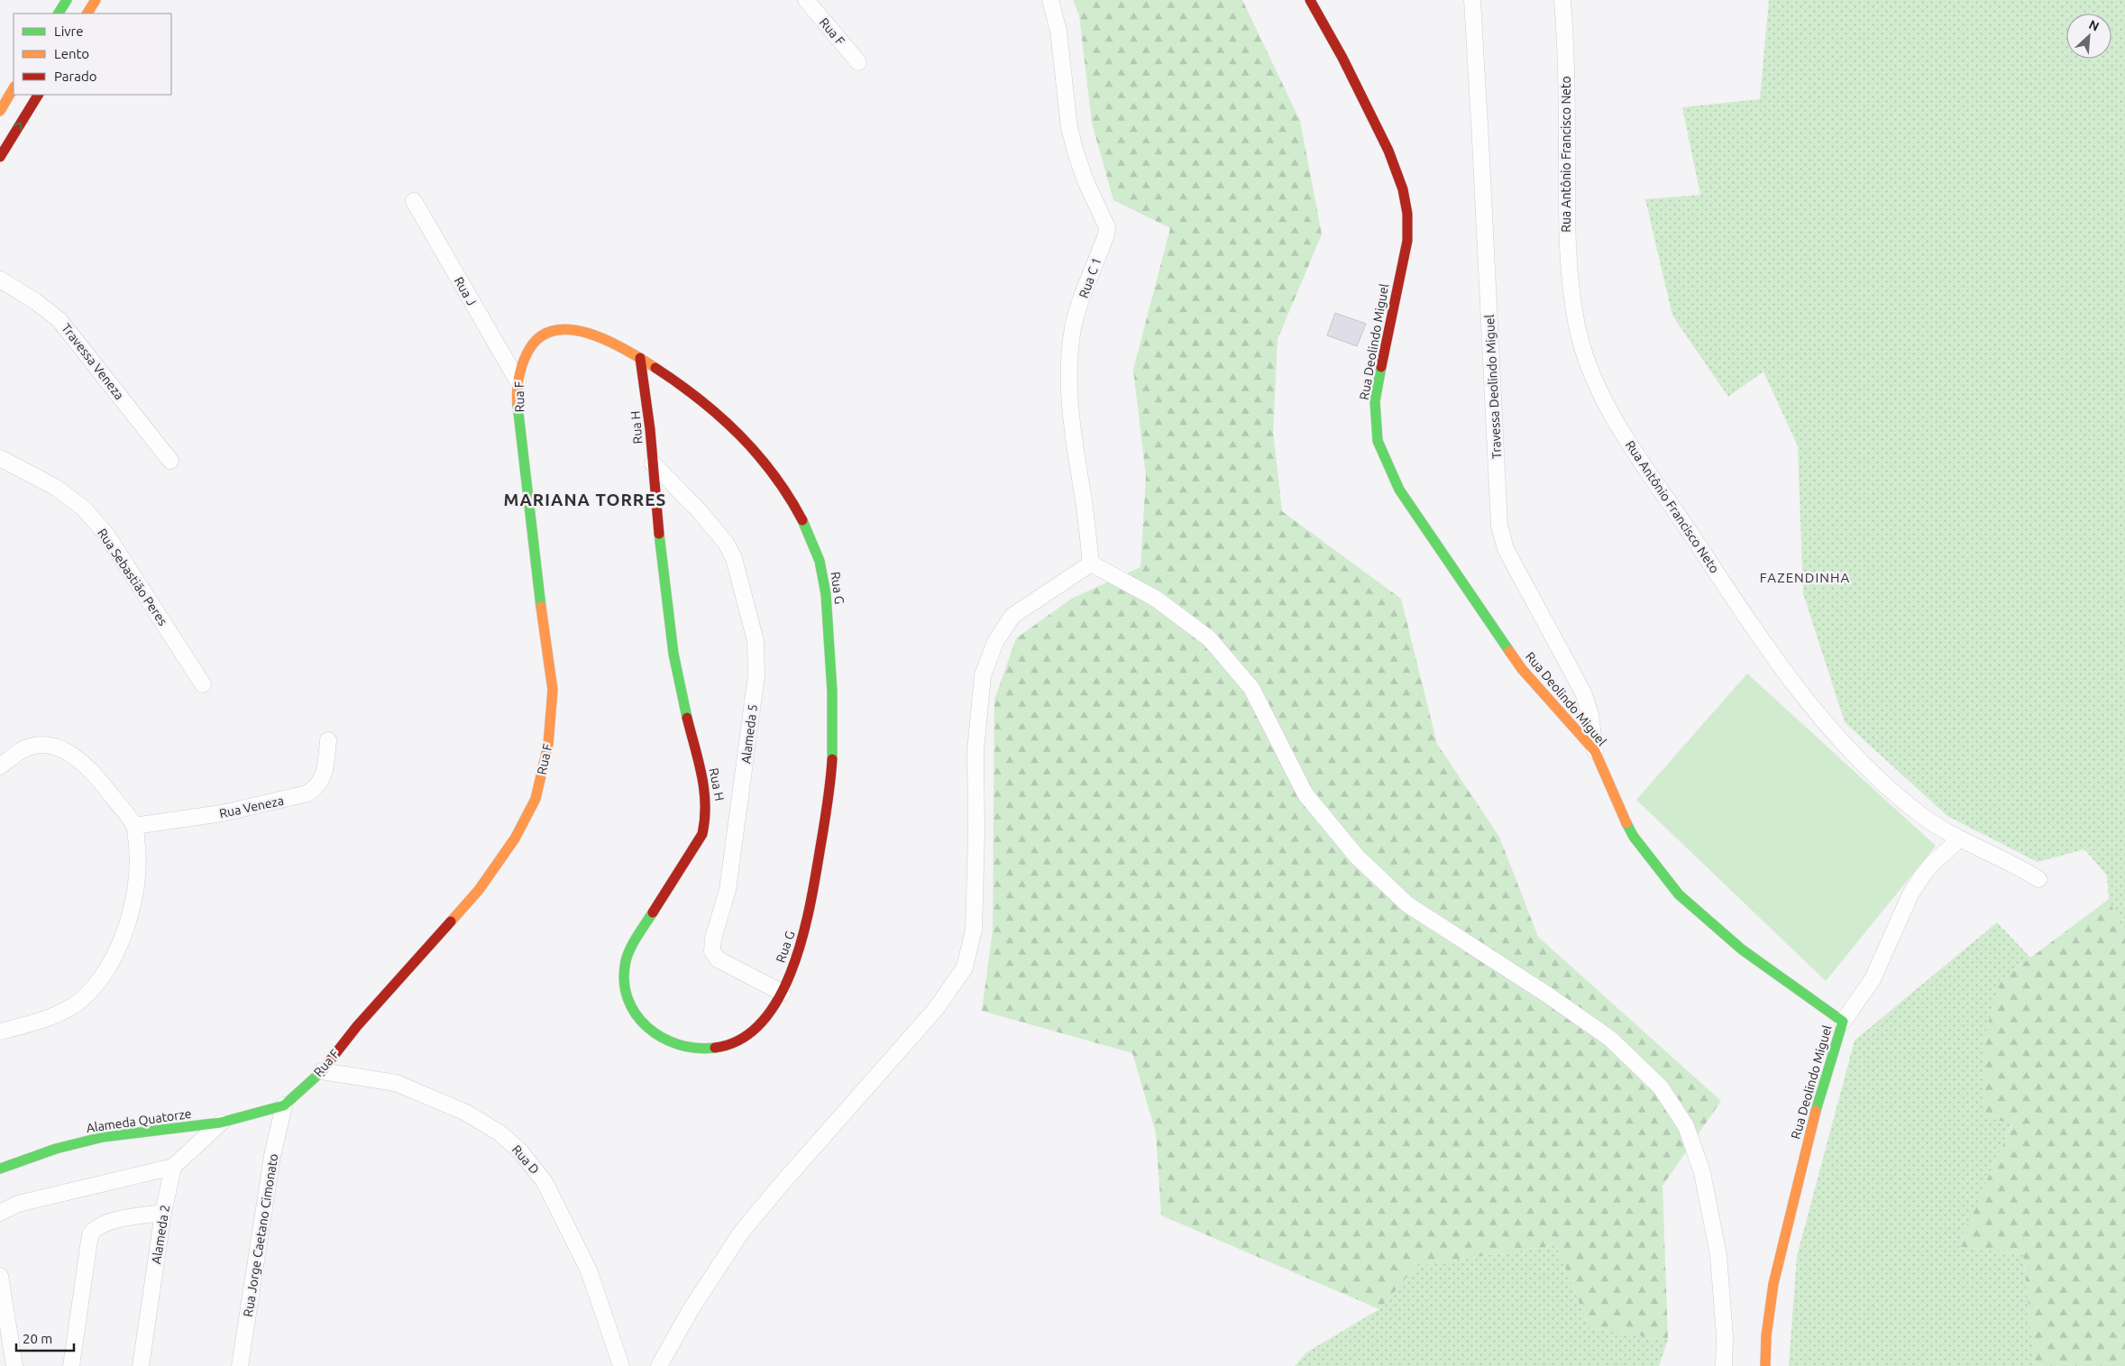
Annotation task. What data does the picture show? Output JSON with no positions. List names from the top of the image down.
{
  "streets": {
    "street": [
      "Rua F",
      "Rua Antônio Francisco Neto",
      "Rua C 1",
      "Rua J",
      "Rua Deolindo Miguel",
      "Travessa Veneza",
      "Travessa Deolindo Miguel",
      "Rua H",
      "Rua Sebastião Peres",
      "Rua G",
      "Alameda 5",
      "Rua Veneza",
      "Alameda Quatorze",
      "Rua D",
      "Alameda 2",
      "Rua Jorge Caetano Cimonato"
    ]
  },
  "crossings": [
    ["Rua F", "Rua J"],
    ["Rua F", "Rua G"],
    ["Rua F", "Alameda Quatorze"],
    ["Rua F", "Rua D"],
    ["Rua F", "Rua Jorge Caetano Cimonato"],
    ["Rua Deolindo Miguel", "Travessa Deolindo Miguel"],
    ["Rua H", "Rua G"],
    ["Rua H", "Alameda 5"],
    ["Rua G", "Alameda 5"],
    ["Alameda Quatorze", "Rua Jorge Caetano Cimonato"]
  ],
  "districts": ["MARIANA TORRES", "FAZENDINHA"],
  "legend": ["Livre", "Lento", "Parado"],
  "scale_bar": "20 m",
  "north": "top right"
}
